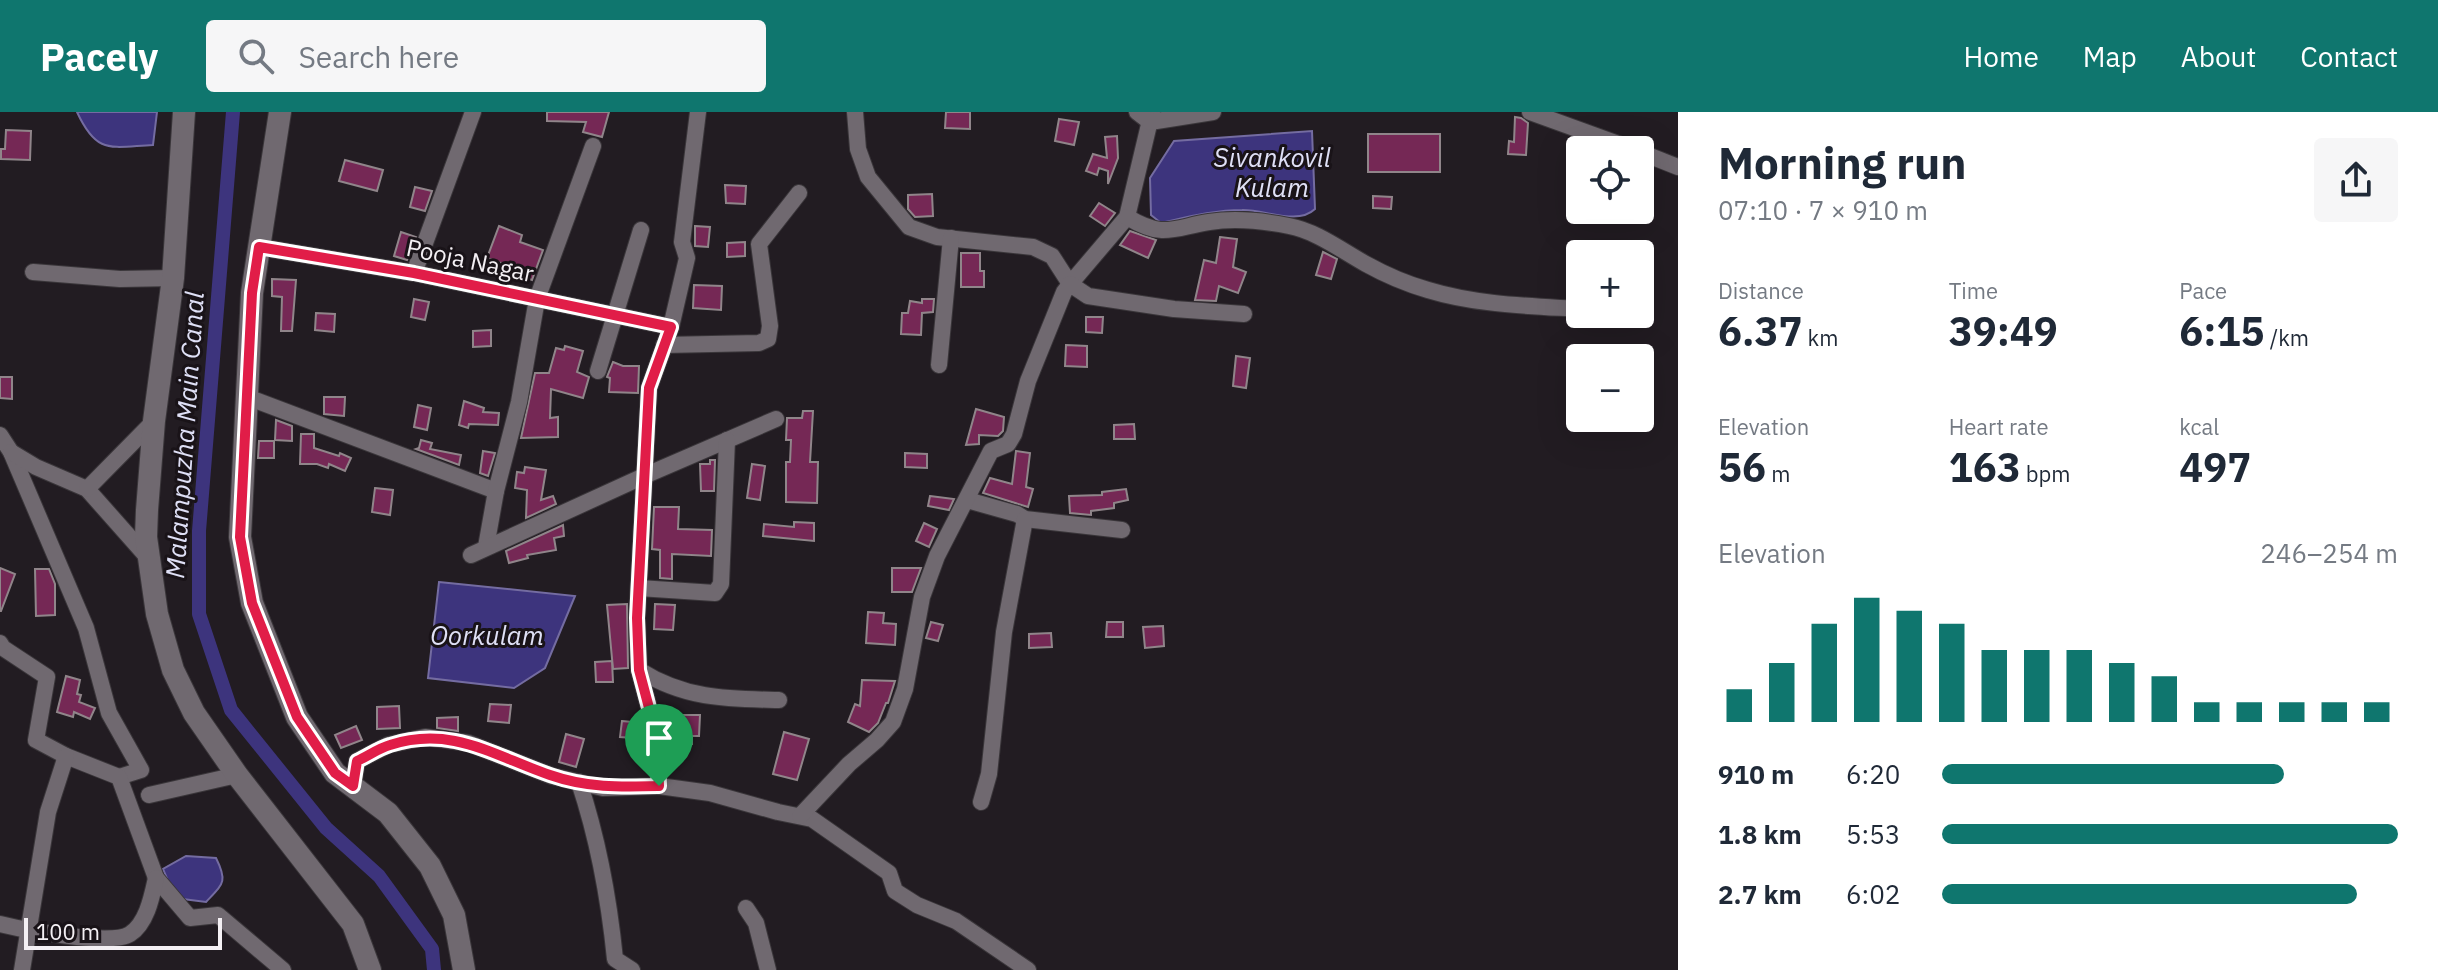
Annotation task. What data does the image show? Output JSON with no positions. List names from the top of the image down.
{
  "streets": {
    "street": ["Pooja Nagar"]
  },
  "water": ["Sivankovil Kulam", "Malampuzha Main Canal", "Oorkulam"],
  "scale_bar": "100 m",
  "page": {
    "header": "Pacely",
    "search": "Search here",
    "nav": [
      "Home",
      "Map",
      "About",
      "Contact"
    ],
    "heading": ["Morning run", "07:10 · 7 × 910 m"],
    "map_buttons": ["+", "−"],
    "stats": [
      ["Distance", "6.37 km"],
      ["Time", "39:49"],
      ["Pace", "6:15 /km"],
      ["Elevation", "56 m"],
      ["Heart rate", "163 bpm"],
      ["kcal", "497"]
    ],
    "chart": ["Elevation", "246–254 m"],
    "list": [
      {
        "name": "910 m",
        "note": "6:20"
      },
      {
        "name": "1.8 km",
        "note": "5:53"
      },
      {
        "name": "2.7 km",
        "note": "6:02"
      }
    ],
    "scale": "100 m"
  }
}
